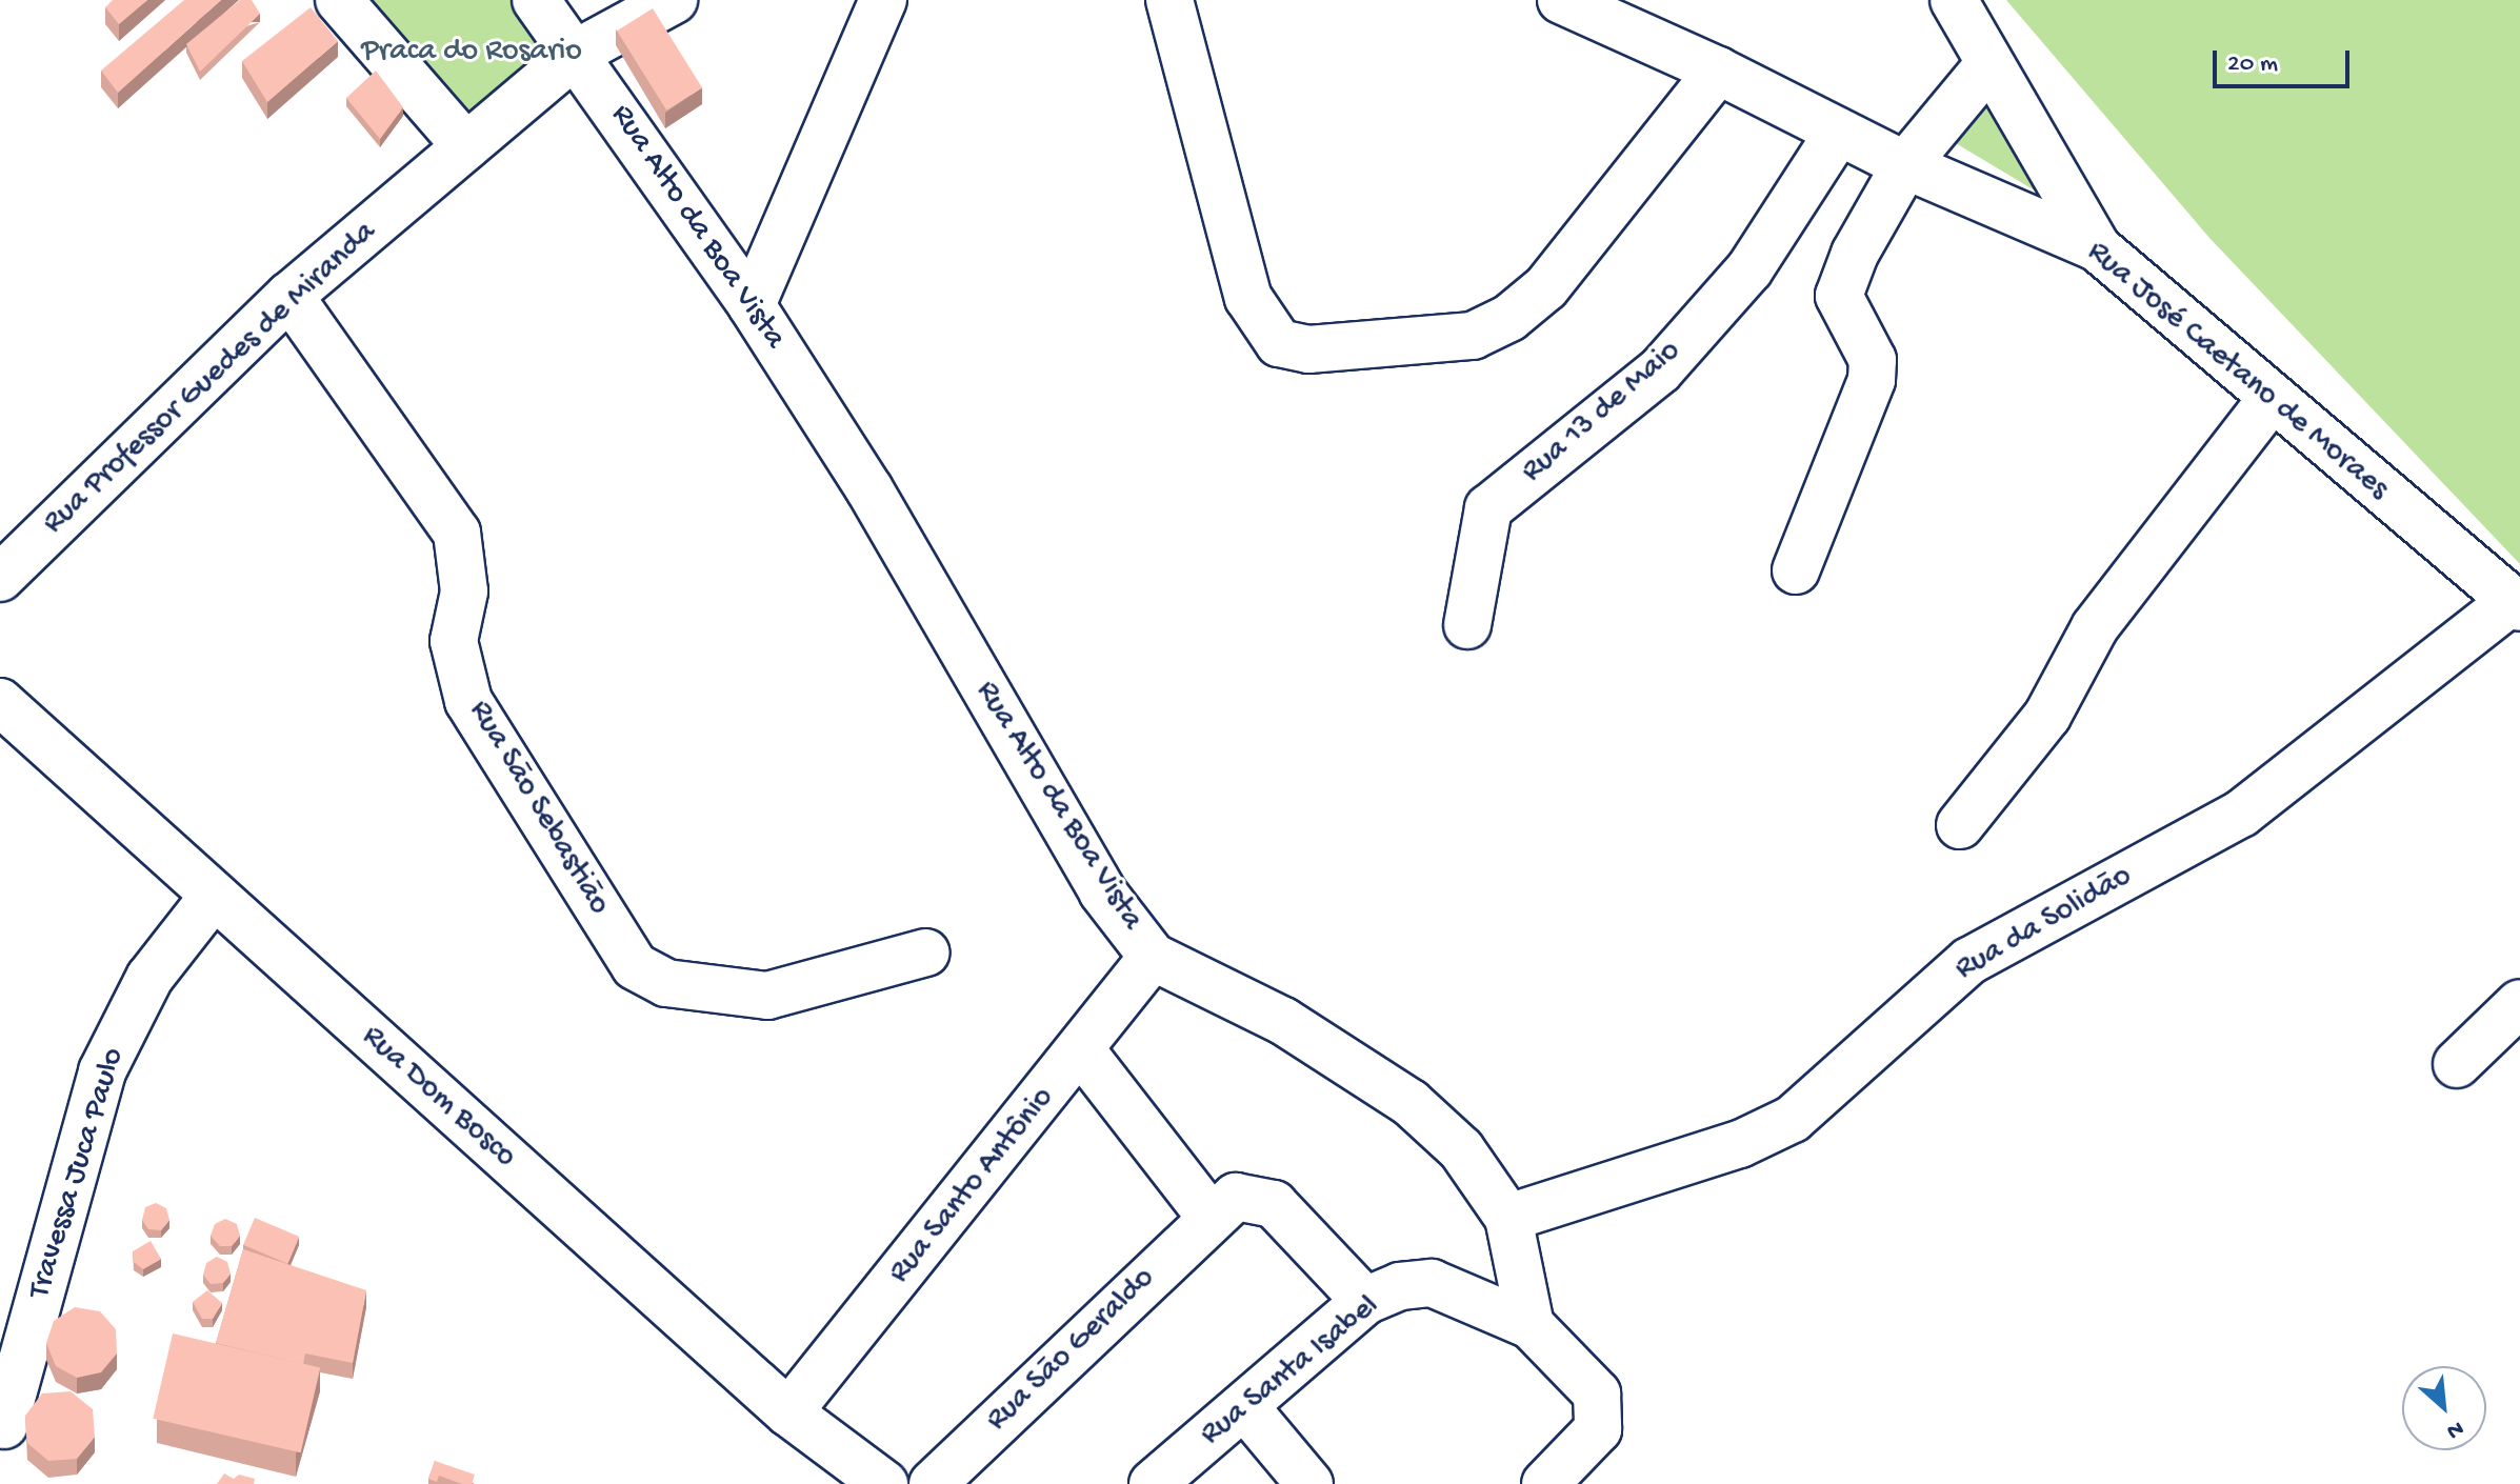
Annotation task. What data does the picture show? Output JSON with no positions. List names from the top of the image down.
{
  "streets": {
    "street": [
      "Rua Alto da Boa Vista",
      "Rua José Caetano de Moraes",
      "Rua Professor Guedes de Miranda",
      "Rua 13 de Maio",
      "Rua São Sebastião",
      "Rua da Solidão",
      "Rua Dom Bosco",
      "Travessa Juca Paulo",
      "Rua Santo Antônio",
      "Rua São Geraldo",
      "Rua Santa Isabel"
    ]
  },
  "crossings": [
    ["Rua Alto da Boa Vista", "Rua Professor Guedes de Miranda"],
    ["Rua Alto da Boa Vista", "Rua da Solidão"],
    ["Rua Alto da Boa Vista", "Rua Santo Antônio"],
    ["Rua Alto da Boa Vista", "Rua Santa Isabel"],
    ["Rua José Caetano de Moraes", "Rua 13 de Maio"],
    ["Rua José Caetano de Moraes", "Rua da Solidão"],
    ["Rua Professor Guedes de Miranda", "Rua São Sebastião"],
    ["Rua Dom Bosco", "Travessa Juca Paulo"],
    ["Rua Dom Bosco", "Rua Santo Antônio"],
    ["Rua São Geraldo", "Rua Santa Isabel"]
  ],
  "parks": ["Praca do Rosario"],
  "scale_bar": "20 m",
  "north": "bottom right"
}
